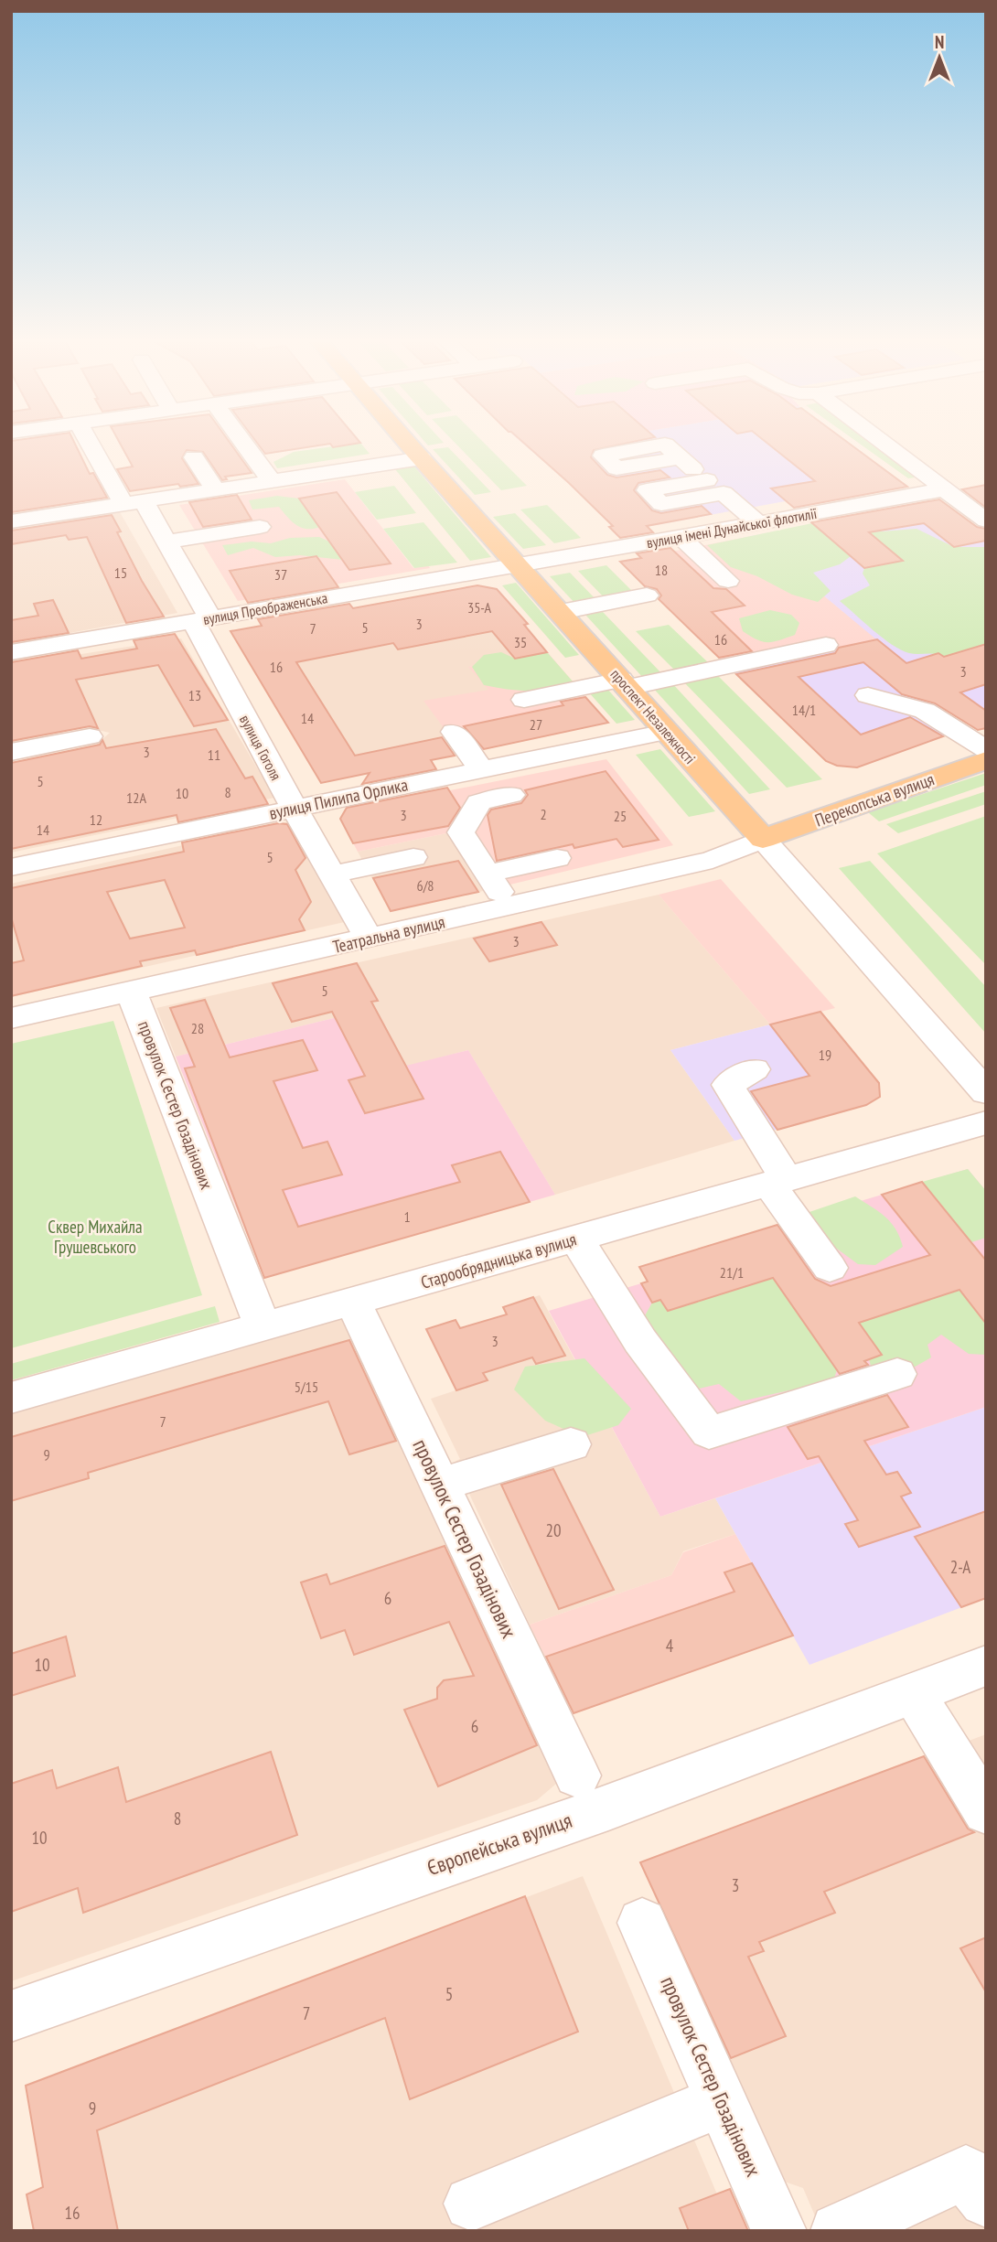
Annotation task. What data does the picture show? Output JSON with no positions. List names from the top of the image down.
{
  "streets": {
    "main road": ["проспект Незалежності", "Перекопська вулиця"],
    "street": [
      "вулиця імені Дунайської флотилії",
      "вулиця Преображенська",
      "вулиця Гоголя",
      "вулиця Пилипа Орлика",
      "Театральна вулиця",
      "провулок Сестер Гозадінових",
      "Старообрядницька вулиця",
      "Європейська вулиця"
    ]
  },
  "crossings": [
    ["вулиця імені Дунайської флотилії", "вулиця Преображенська"],
    ["вулиця імені Дунайської флотилії", "проспект Незалежності"],
    ["вулиця Преображенська", "проспект Незалежності"],
    ["вулиця Преображенська", "вулиця Гоголя"],
    ["проспект Незалежності", "вулиця Пилипа Орлика"],
    ["проспект Незалежності", "Перекопська вулиця"],
    ["проспект Незалежності", "Театральна вулиця"],
    ["вулиця Гоголя", "вулиця Пилипа Орлика"],
    ["вулиця Гоголя", "Театральна вулиця"],
    ["Перекопська вулиця", "Театральна вулиця"],
    ["Театральна вулиця", "провулок Сестер Гозадінових"],
    ["провулок Сестер Гозадінових", "Старообрядницька вулиця"]
  ],
  "parks": ["Сквер Михайла Грушевського"],
  "house_numbers": [
    "18",
    "15",
    "37",
    "35-А",
    "3",
    "5",
    "7",
    "16",
    "35",
    "16",
    "3",
    "13",
    "14/1",
    "14",
    "27",
    "3",
    "11",
    "5",
    "8",
    "10",
    "12А",
    "2",
    "3",
    "25",
    "12",
    "14",
    "5",
    "6/8",
    "3",
    "5",
    "28",
    "19",
    "1",
    "21/1",
    "3",
    "5/15",
    "7",
    "9",
    "20",
    "2-А",
    "6",
    "4",
    "10",
    "6",
    "8",
    "10",
    "3",
    "5",
    "7",
    "9",
    "16"
  ],
  "north": "top"
}
